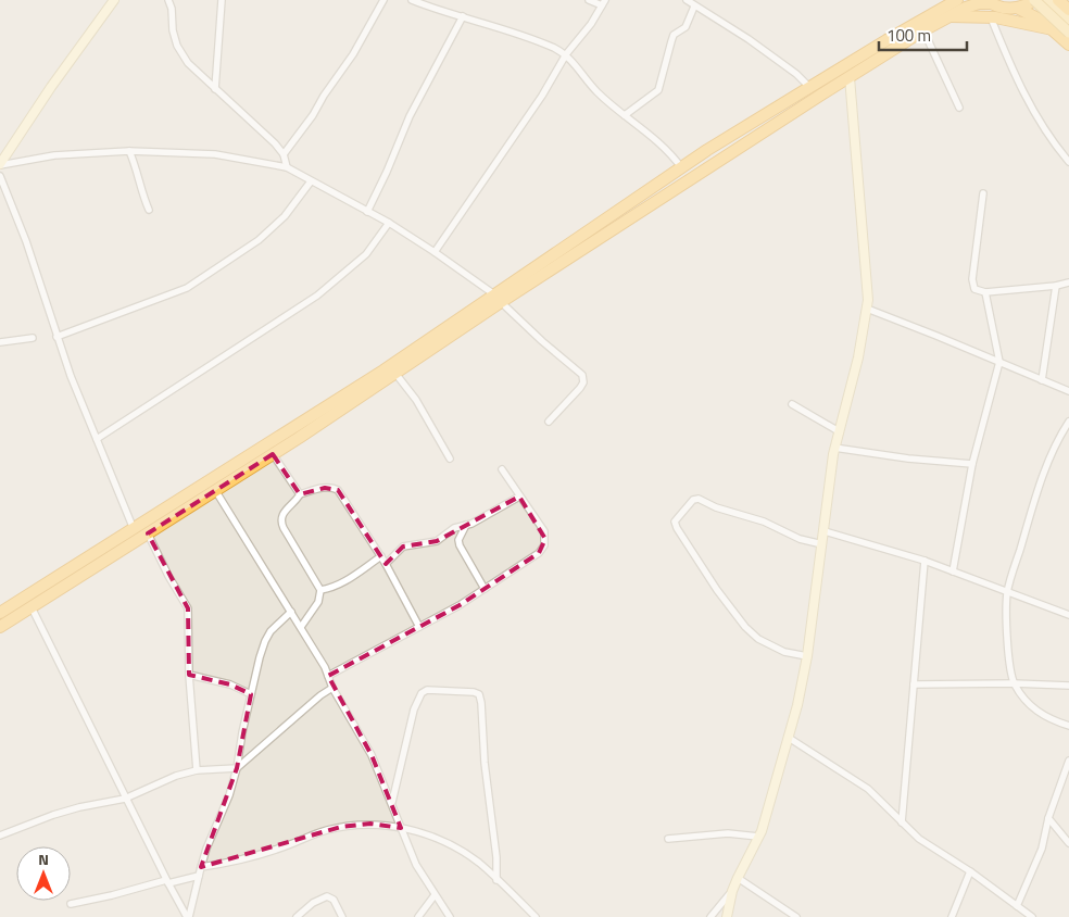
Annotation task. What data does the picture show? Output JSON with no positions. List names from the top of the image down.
{
  "scale_bar": "100 m",
  "north": "top"
}
